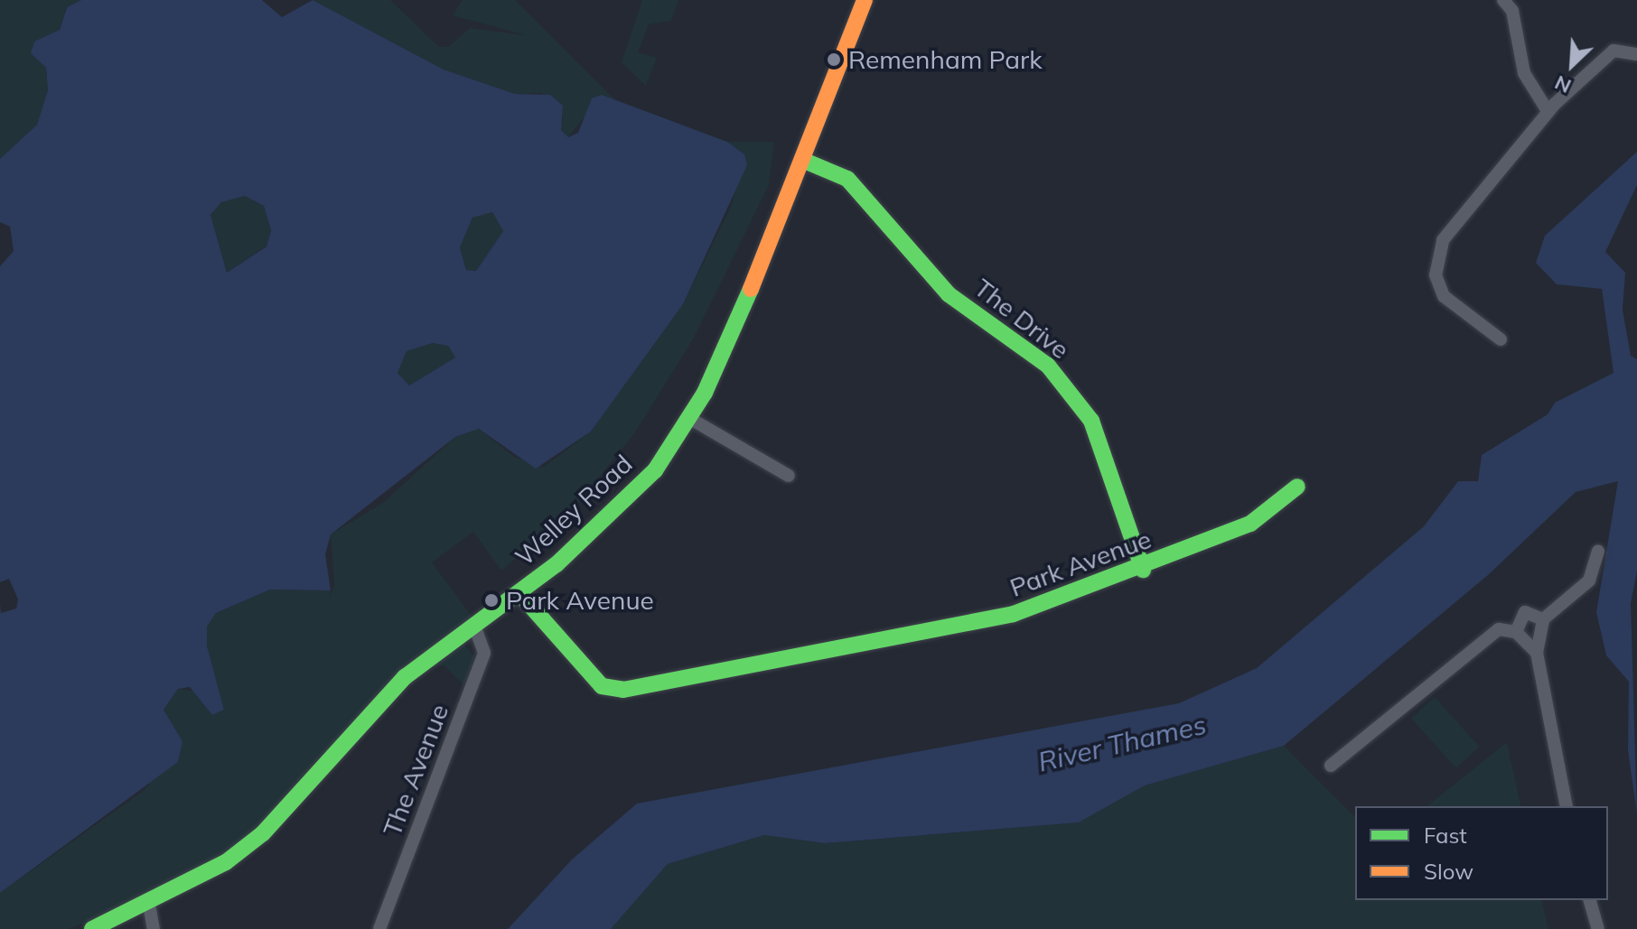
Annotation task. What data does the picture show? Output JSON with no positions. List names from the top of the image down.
{
  "streets": {
    "street": [
      "The Drive",
      "Welley Road",
      "Park Avenue",
      "The Avenue"
    ]
  },
  "crossings": [
    ["The Drive", "Welley Road"],
    ["The Drive", "Park Avenue"],
    ["Welley Road", "Park Avenue"],
    ["Welley Road", "The Avenue"]
  ],
  "water": ["River Thames"],
  "places": ["Remenham Park", "Park Avenue"],
  "legend": ["Fast", "Slow"],
  "north": "bottom left"
}
